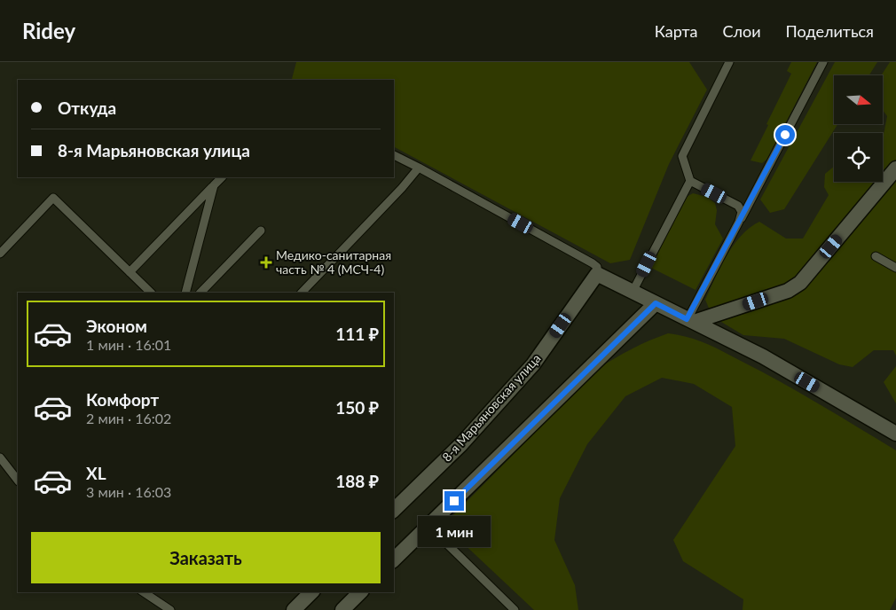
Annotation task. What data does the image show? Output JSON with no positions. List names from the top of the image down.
{
  "streets": {
    "street": ["8-я Марьяновская улица"]
  },
  "places": {
    "health": ["Медико-санитарная часть № 4 (МСЧ-4)"]
  },
  "north": "right",
  "page": {
    "header": "Ridey",
    "nav": ["Карта", "Слои", "Поделиться"],
    "banner": ["Откуда", "8-я Марьяновская улица"],
    "list": [
      {
        "name": "Эконом",
        "note": "1 мин · 16:01",
        "value": "111 ₽"
      },
      {
        "name": "Комфорт",
        "note": "2 мин · 16:02",
        "value": "150 ₽"
      },
      {
        "name": "XL",
        "note": "3 мин · 16:03",
        "value": "188 ₽"
      }
    ],
    "bubble": "1 мин",
    "buttons": "Заказать"
  }
}
